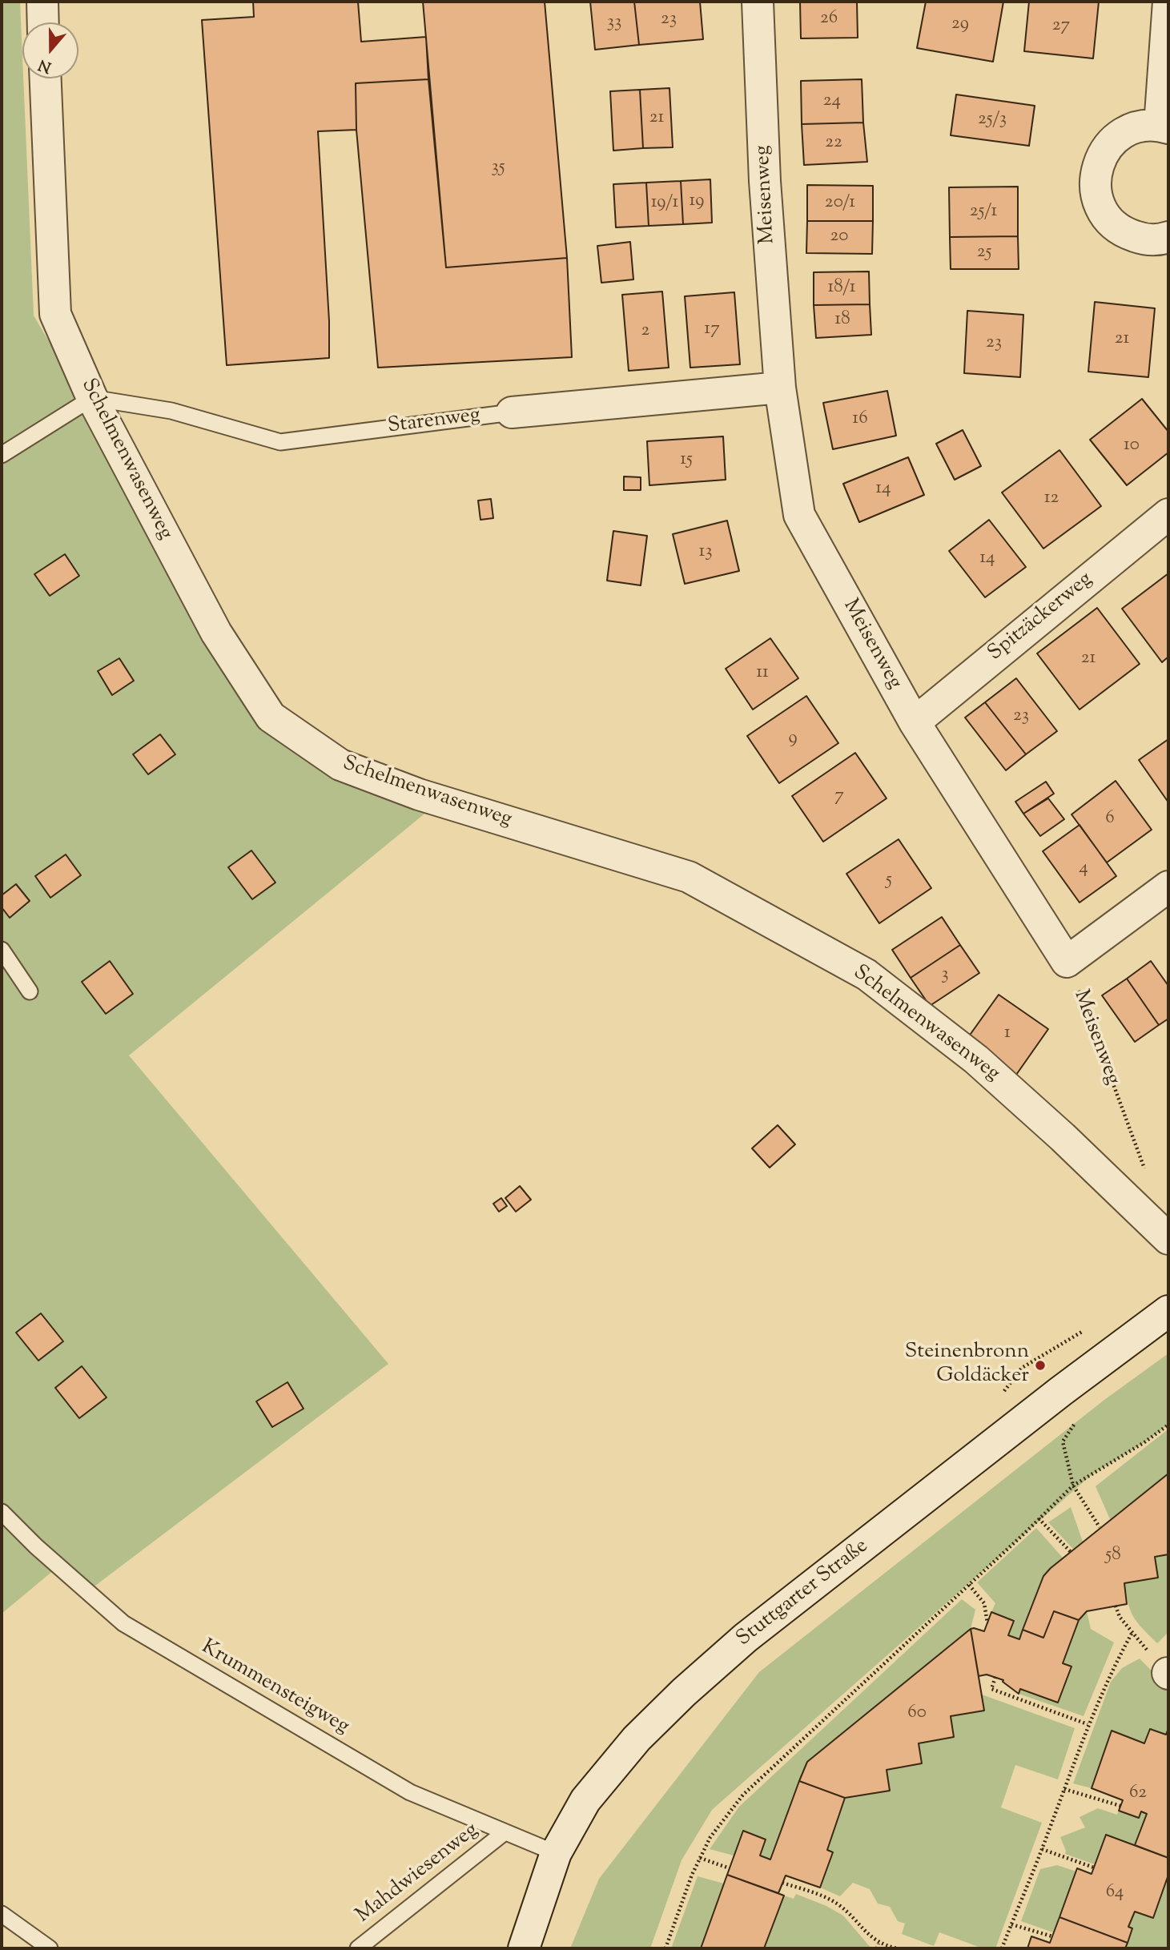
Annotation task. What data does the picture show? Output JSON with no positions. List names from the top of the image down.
{
  "streets": {
    "street": [
      "Meisenweg",
      "Starenweg",
      "Schelmenwasenweg",
      "Spitzäckerweg",
      "Stuttgarter Straße"
    ],
    "lane": ["Krummensteigweg", "Mahdwiesenweg"]
  },
  "crossings": [
    ["Meisenweg", "Starenweg"],
    ["Meisenweg", "Spitzäckerweg"],
    ["Starenweg", "Schelmenwasenweg"],
    ["Stuttgarter Straße", "Krummensteigweg"],
    ["Krummensteigweg", "Mahdwiesenweg"]
  ],
  "places": ["Steinenbronn Goldäcker"],
  "house_numbers": [
    "26",
    "23",
    "33",
    "29",
    "27",
    "24",
    "21",
    "25/3",
    "22",
    "35",
    "19",
    "19/1",
    "20/1",
    "25/1",
    "20",
    "25",
    "18/1",
    "18",
    "17",
    "2",
    "21",
    "23",
    "16",
    "10",
    "15",
    "14",
    "12",
    "13",
    "14",
    "21",
    "11",
    "23",
    "9",
    "7",
    "6",
    "4",
    "5",
    "3",
    "1",
    "58",
    "60",
    "62",
    "64"
  ],
  "north": "bottom"
}
